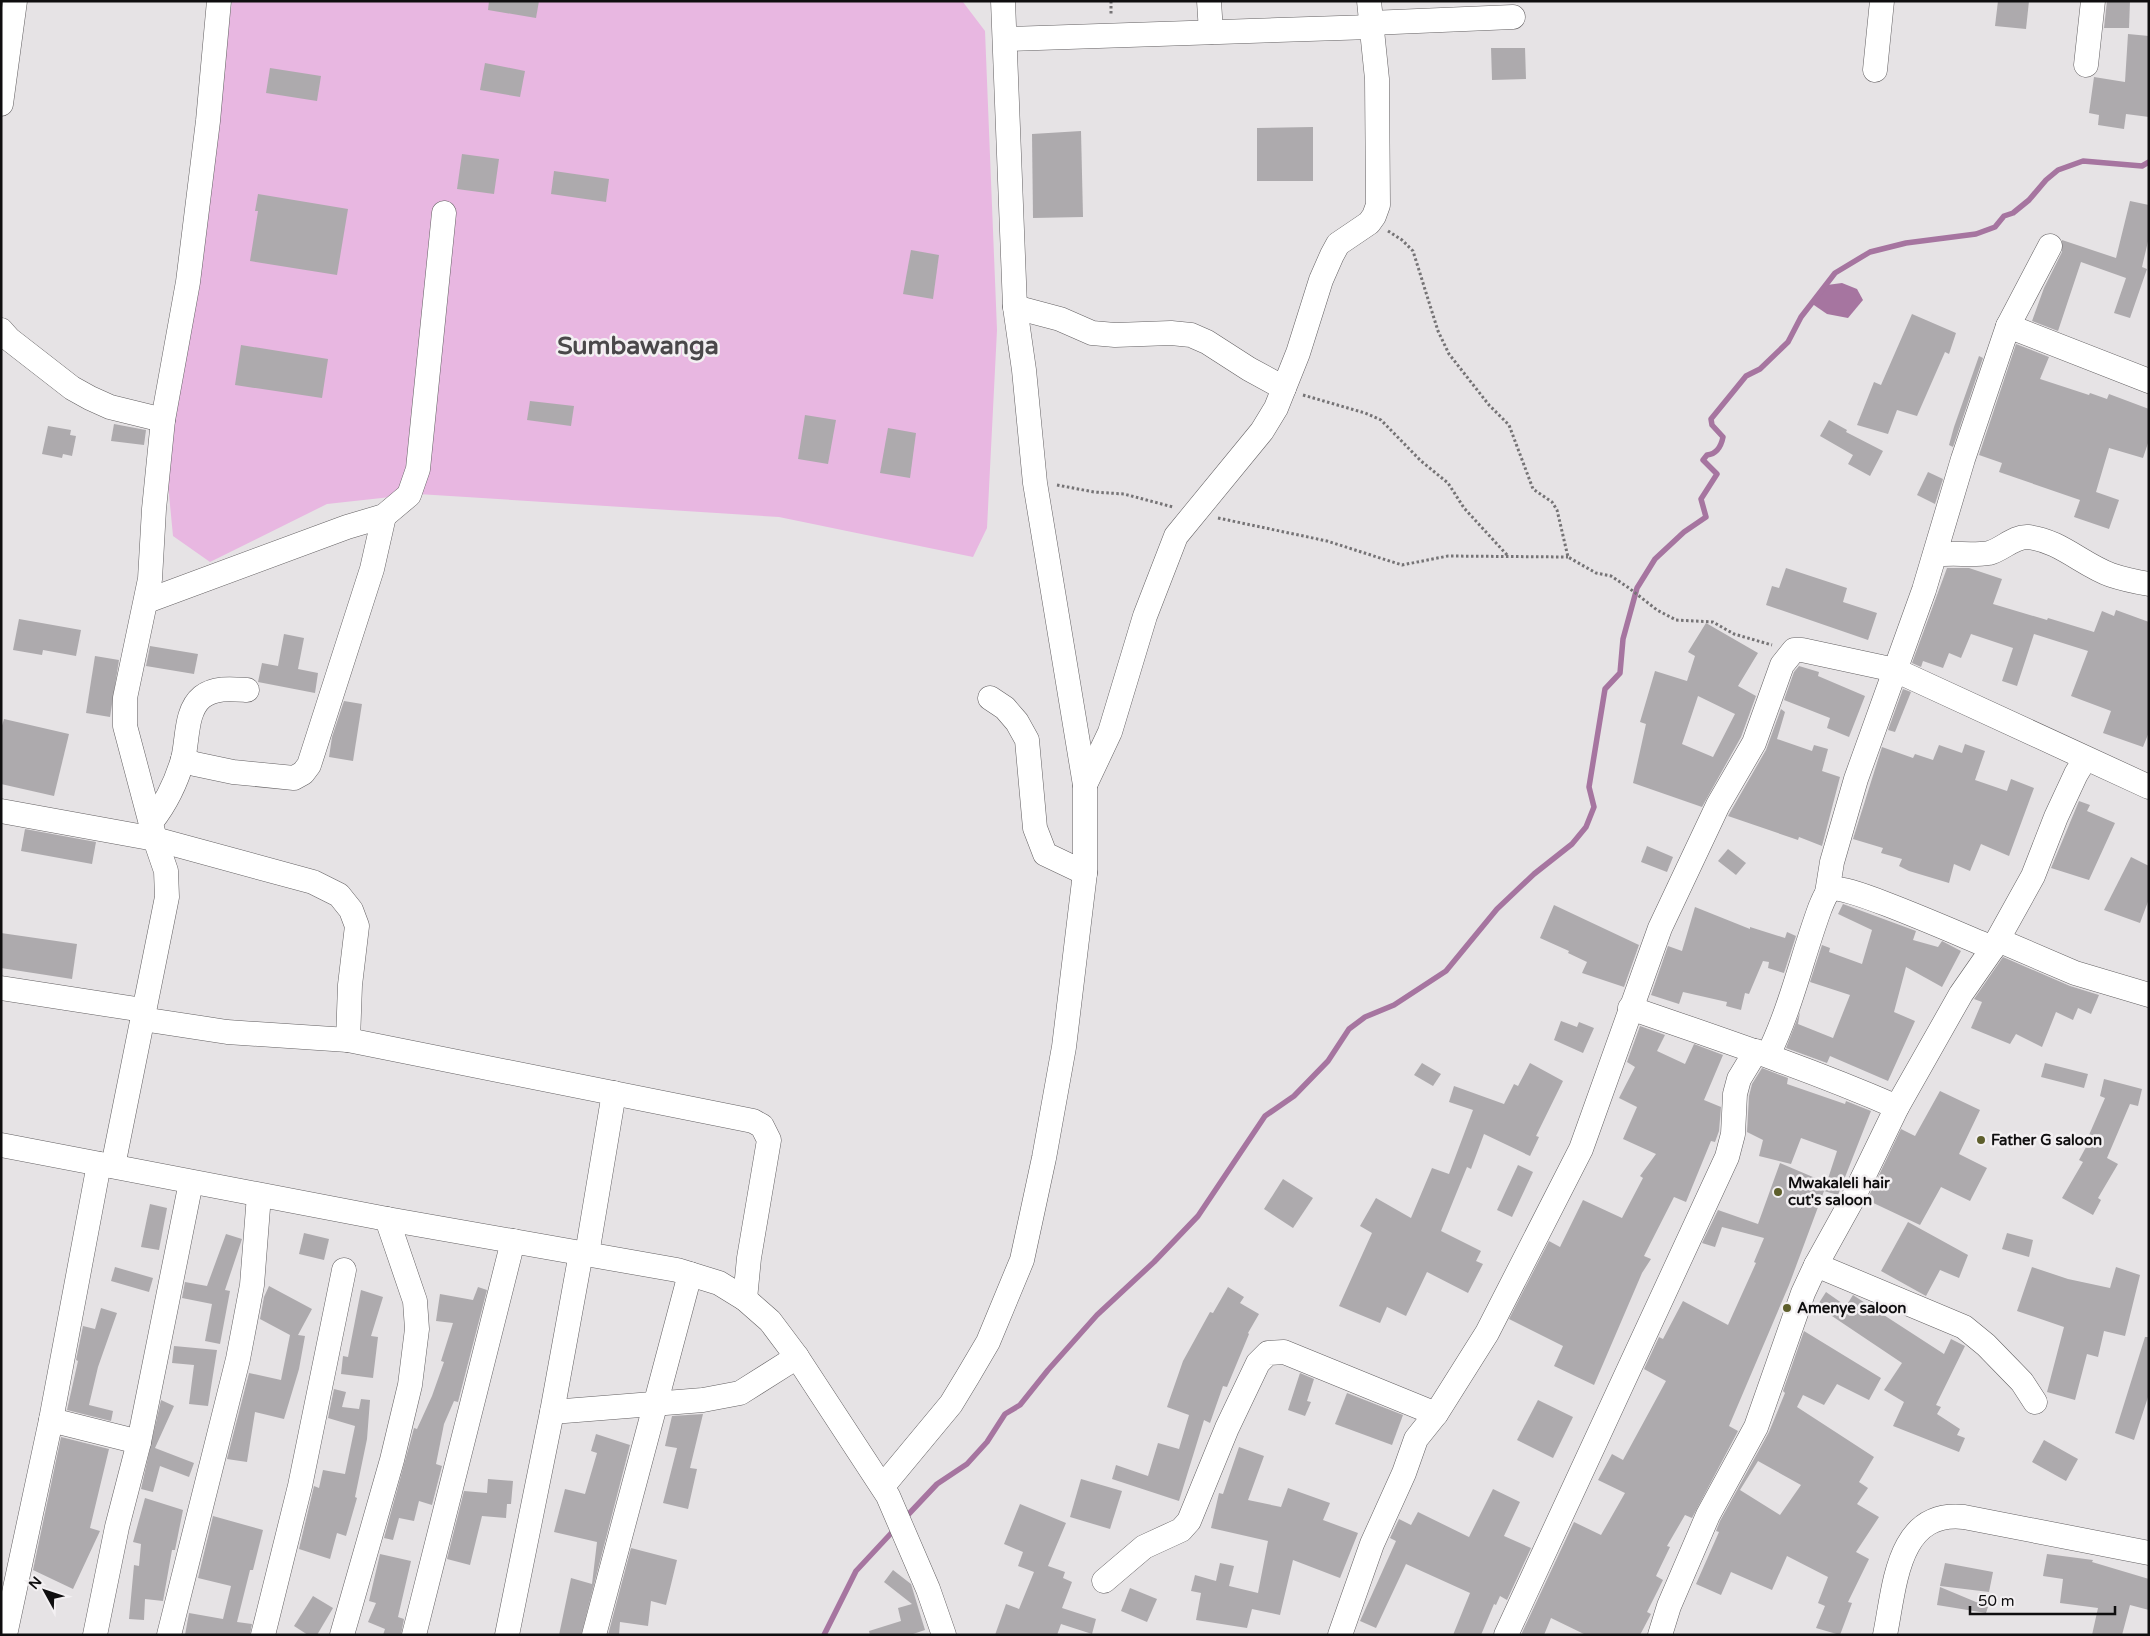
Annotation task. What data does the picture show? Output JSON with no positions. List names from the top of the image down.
{
  "districts": ["Sumbawanga"],
  "places": ["Father G saloon", "Mwakaleli hair cut's saloon", "Amenye saloon"],
  "scale_bar": "50 m",
  "north": "top left"
}
